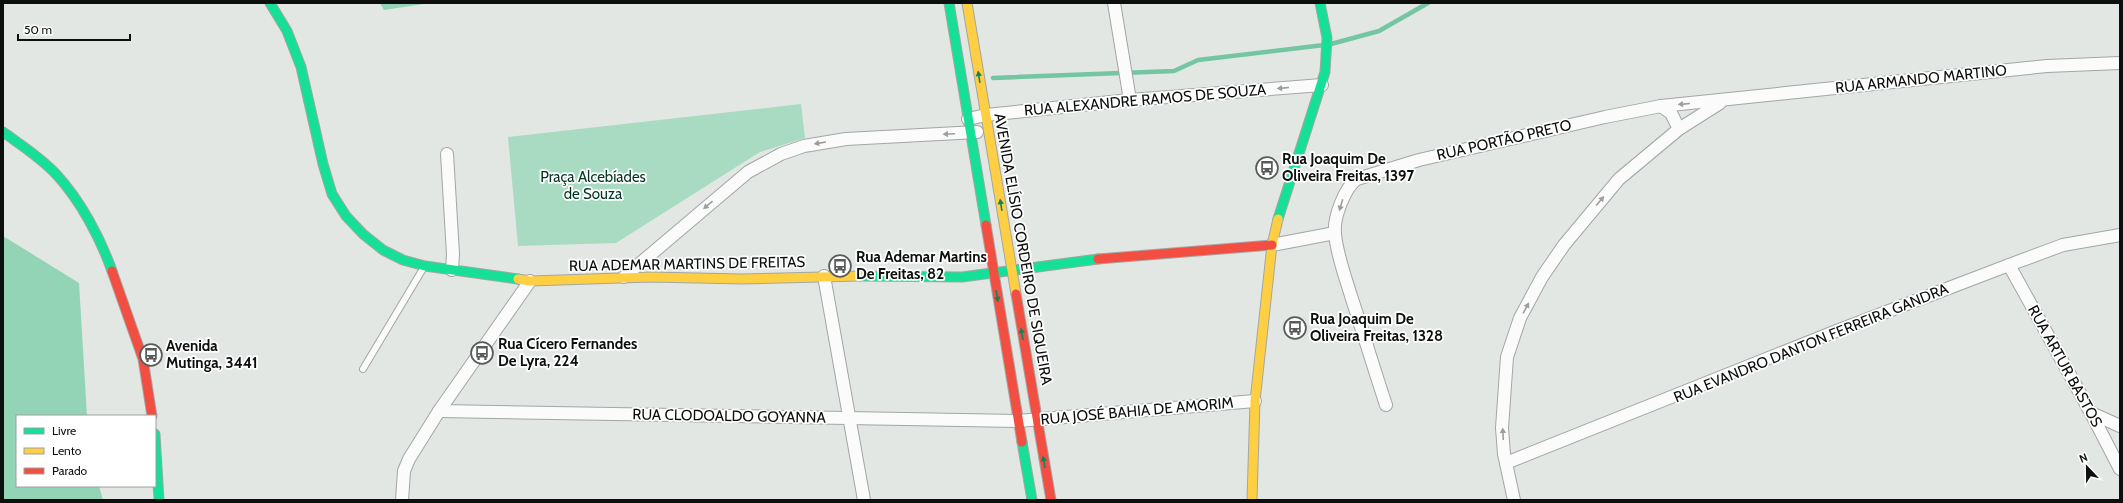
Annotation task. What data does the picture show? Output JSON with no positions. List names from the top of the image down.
{
  "streets": {
    "street": [
      "RUA ARMANDO MARTINO",
      "RUA ALEXANDRE RAMOS DE SOUZA",
      "RUA PORTÃO PRETO",
      "AVENIDA ELÍSIO CORDEIRO DE SIQUEIRA",
      "RUA ADEMAR MARTINS DE FREITAS",
      "RUA EVANDRO DANTON FERREIRA GANDRA",
      "RUA ARTUR BASTOS",
      "RUA JOSÉ BAHIA DE AMORIM",
      "RUA CLODOALDO GOYANNA"
    ]
  },
  "crossings": [
    ["RUA ARMANDO MARTINO", "RUA PORTÃO PRETO"],
    ["RUA ALEXANDRE RAMOS DE SOUZA", "AVENIDA ELÍSIO CORDEIRO DE SIQUEIRA"],
    ["AVENIDA ELÍSIO CORDEIRO DE SIQUEIRA", "RUA ADEMAR MARTINS DE FREITAS"],
    ["AVENIDA ELÍSIO CORDEIRO DE SIQUEIRA", "RUA JOSÉ BAHIA DE AMORIM"],
    ["AVENIDA ELÍSIO CORDEIRO DE SIQUEIRA", "RUA CLODOALDO GOYANNA"],
    ["RUA EVANDRO DANTON FERREIRA GANDRA", "RUA ARTUR BASTOS"],
    ["RUA JOSÉ BAHIA DE AMORIM", "RUA CLODOALDO GOYANNA"]
  ],
  "one_way": ["RUA ALEXANDRE RAMOS DE SOUZA", "RUA PORTÃO PRETO"],
  "parks": ["Praça Alcebíades de Souza"],
  "places": {
    "bus stop": [
      "Rua Joaquim De Oliveira Freitas, 1397",
      "Rua Ademar Martins De Freitas, 82",
      "Rua Joaquim De Oliveira Freitas, 1328",
      "Rua Cícero Fernandes De Lyra, 224",
      "Avenida Mutinga, 3441"
    ]
  },
  "legend": ["Livre", "Lento", "Parado"],
  "scale_bar": "50 m",
  "north": "top"
}
